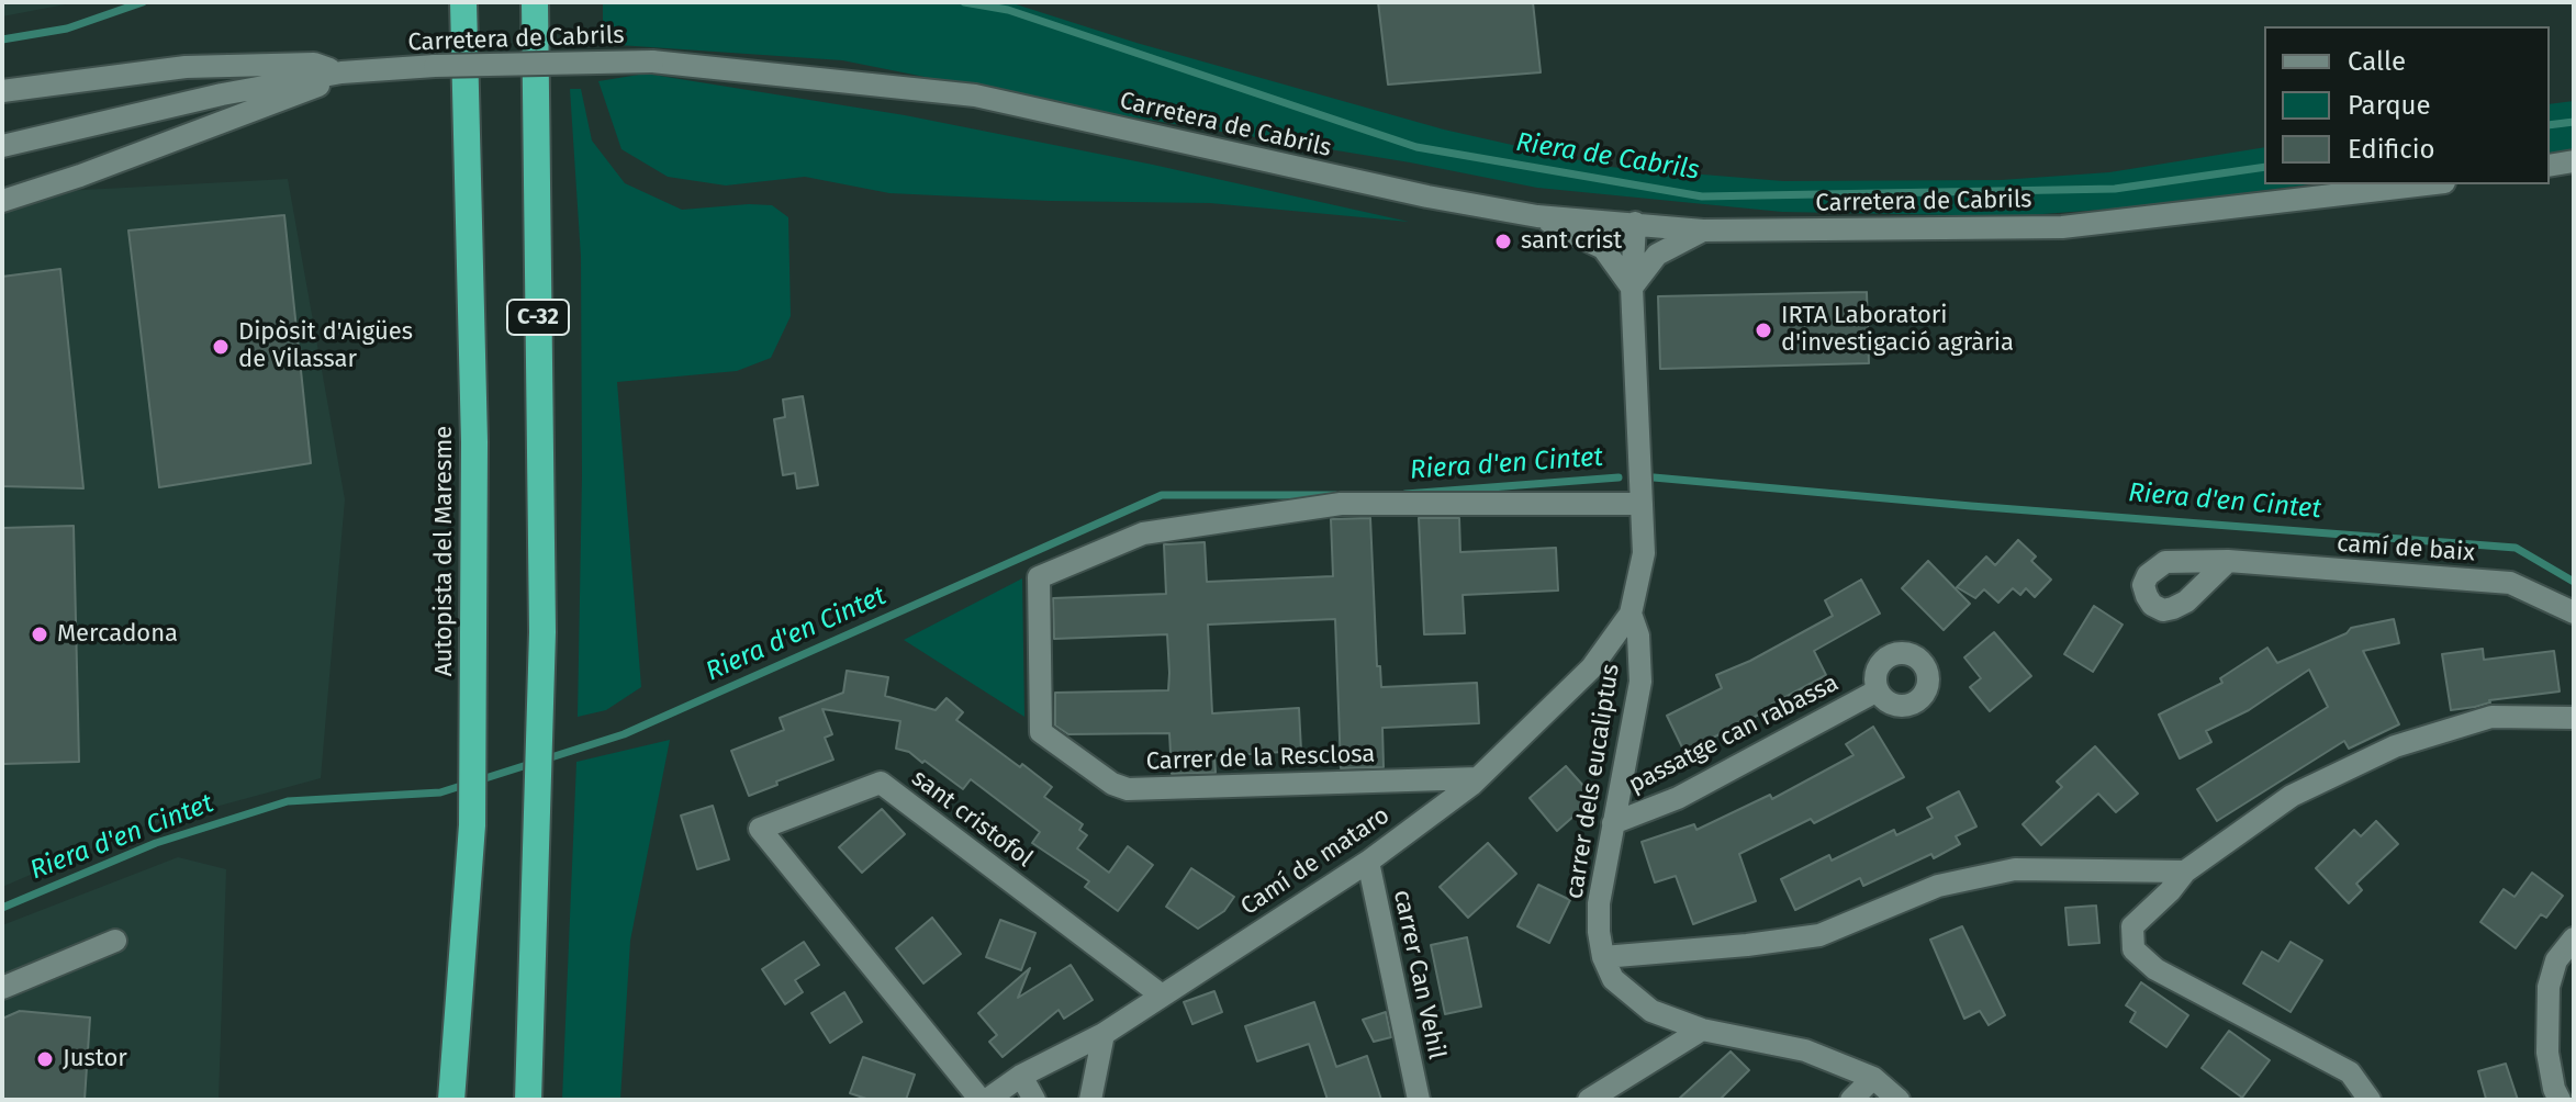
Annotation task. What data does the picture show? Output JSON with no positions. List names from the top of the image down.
{
  "streets": {
    "highway": ["C-32", "Autopista del Maresme"],
    "street": [
      "Carretera de Cabrils",
      "camí de baix",
      "passatge can rabassa",
      "Carrer de la Resclosa",
      "carrer dels eucaliptus",
      "sant cristofol",
      "Camí de mataro",
      "carrer Can Vehil"
    ]
  },
  "crossings": [
    ["Carretera de Cabrils", "carrer dels eucaliptus"],
    ["passatge can rabassa", "carrer dels eucaliptus"],
    ["Carrer de la Resclosa", "carrer dels eucaliptus"],
    ["Carrer de la Resclosa", "Camí de mataro"],
    ["carrer dels eucaliptus", "Camí de mataro"],
    ["sant cristofol", "Camí de mataro"],
    ["Camí de mataro", "carrer Can Vehil"]
  ],
  "water": ["Riera de Cabrils", "Riera d'en Cintet"],
  "places": [
    "sant crist",
    "IRTA Laboratori d'investigació agrària",
    "Dipòsit d'Aigües de Vilassar",
    "Mercadona",
    "Justor"
  ],
  "legend": ["Calle", "Parque", "Edificio"]
}
